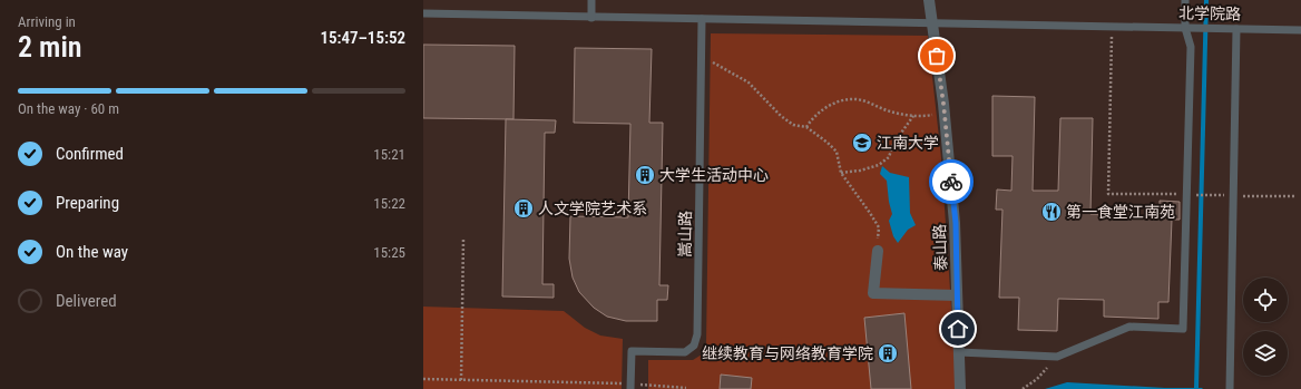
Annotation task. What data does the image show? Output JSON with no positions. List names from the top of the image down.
{
  "streets": {
    "street": ["泰山路"],
    "lane": ["北学院路", "嵩山路"]
  },
  "crossings": [
    ["北学院路", "嵩山路"],
    ["北学院路", "泰山路"]
  ],
  "places": {
    "school or university": ["江南大学"],
    "building": ["大学生活动中心", "人文学院艺术系", "继续教育与网络教育学院"],
    "restaurant": ["第一食堂江南苑"]
  },
  "page": {
    "heading": ["2 min", "Arriving in", "15:47–15:52"],
    "bar": "On the way · 60 m",
    "list": [
      ["Confirmed", "15:21"],
      ["Preparing", "15:22"],
      ["On the way", "15:25"],
      "Delivered"
    ]
  }
}
